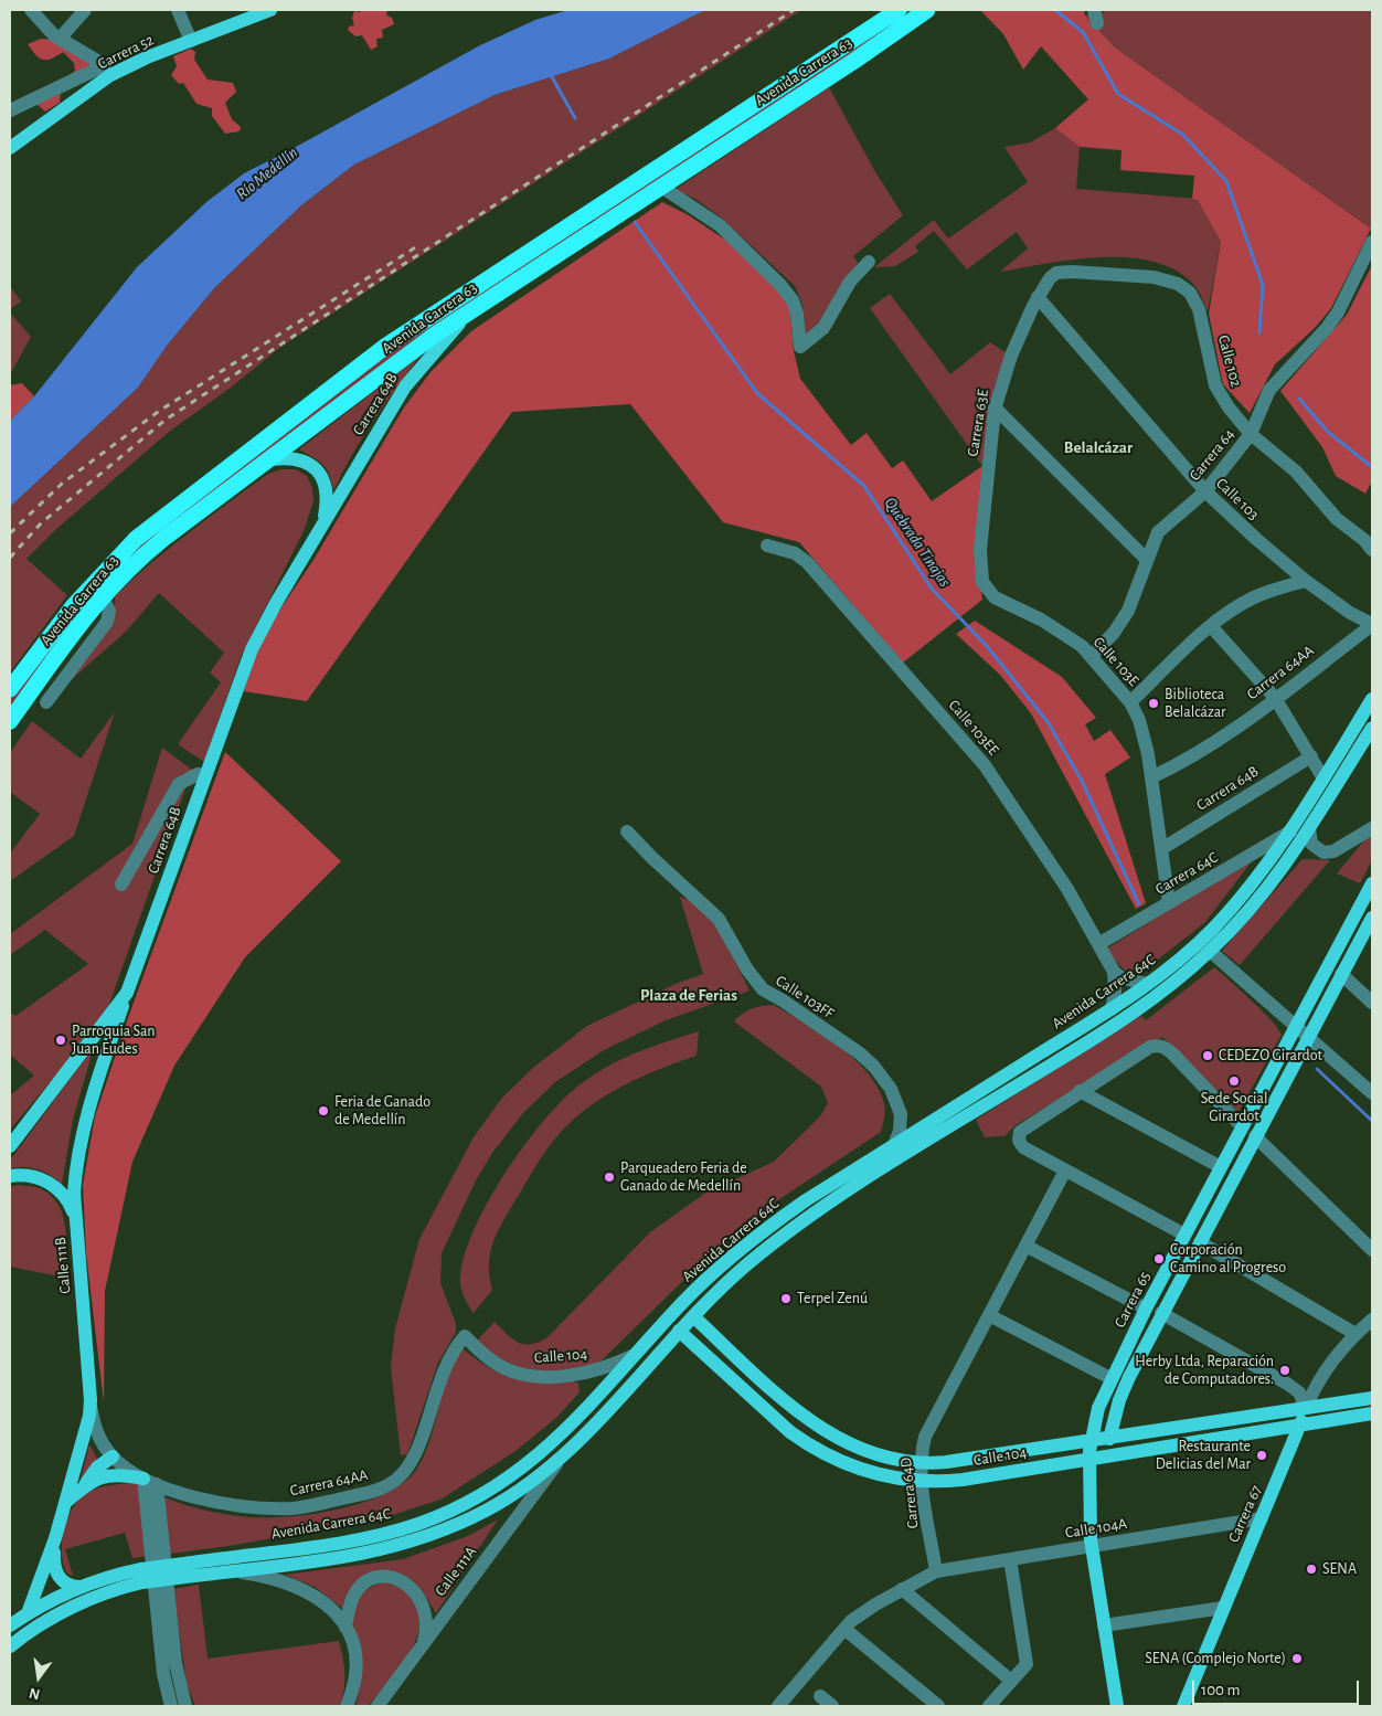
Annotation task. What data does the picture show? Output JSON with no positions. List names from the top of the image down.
{
  "streets": {
    "highway": ["Avenida Carrera 63"],
    "main road": [
      "Carrera 52",
      "Carrera 64B",
      "Avenida Carrera 64C",
      "Calle 111B",
      "Carrera 65",
      "Calle 104",
      "Carrera 67"
    ],
    "street": [
      "Calle 102",
      "Carrera 63E",
      "Carrera 64",
      "Calle 103",
      "Calle 103E",
      "Carrera 64AA",
      "Calle 103EE",
      "Carrera 64C",
      "Calle 103FF",
      "Carrera 64D",
      "Calle 104A",
      "Calle 111A"
    ]
  },
  "crossings": [
    ["Avenida Carrera 63", "Carrera 64B"],
    ["Calle 102", "Carrera 63E"],
    ["Calle 102", "Carrera 64"],
    ["Carrera 64B", "Calle 103E"],
    ["Carrera 64B", "Calle 111B"],
    ["Carrera 63E", "Calle 103"],
    ["Carrera 63E", "Calle 103E"],
    ["Carrera 64", "Calle 103"],
    ["Carrera 64", "Calle 103E"],
    ["Calle 103", "Carrera 64AA"],
    ["Calle 103E", "Carrera 64AA"],
    ["Calle 103E", "Carrera 64C"],
    ["Carrera 64AA", "Calle 111B"],
    ["Carrera 64AA", "Calle 104"],
    ["Calle 103EE", "Carrera 64C"],
    ["Calle 103EE", "Avenida Carrera 64C"],
    ["Carrera 64C", "Avenida Carrera 64C"],
    ["Avenida Carrera 64C", "Calle 103FF"],
    ["Avenida Carrera 64C", "Calle 111B"],
    ["Avenida Carrera 64C", "Calle 104"],
    ["Avenida Carrera 64C", "Calle 111A"],
    ["Carrera 65", "Calle 104"],
    ["Carrera 65", "Calle 104A"],
    ["Calle 104", "Carrera 64D"],
    ["Calle 104", "Carrera 67"],
    ["Carrera 64D", "Calle 104A"],
    ["Carrera 67", "Calle 104A"]
  ],
  "districts": ["Belalcázar", "Plaza de Ferias"],
  "water": ["Río Medellín", "Quebrada Tinajas"],
  "places": [
    "Biblioteca Belalcázar",
    "Parroquia San Juan Eudes",
    "CEDEZO Girardot",
    "Sede Social Girardot",
    "Feria de Ganado de Medellín",
    "Parqueadero Feria de Ganado de Medellín",
    "Corporación Camino al Progreso",
    "Terpel Zenú",
    "Herby Ltda, Reparación de Computadores.",
    "Restaurante Delicias del Mar",
    "SENA",
    "SENA (Complejo Norte)"
  ],
  "scale_bar": "100 m",
  "north": "bottom"
}
